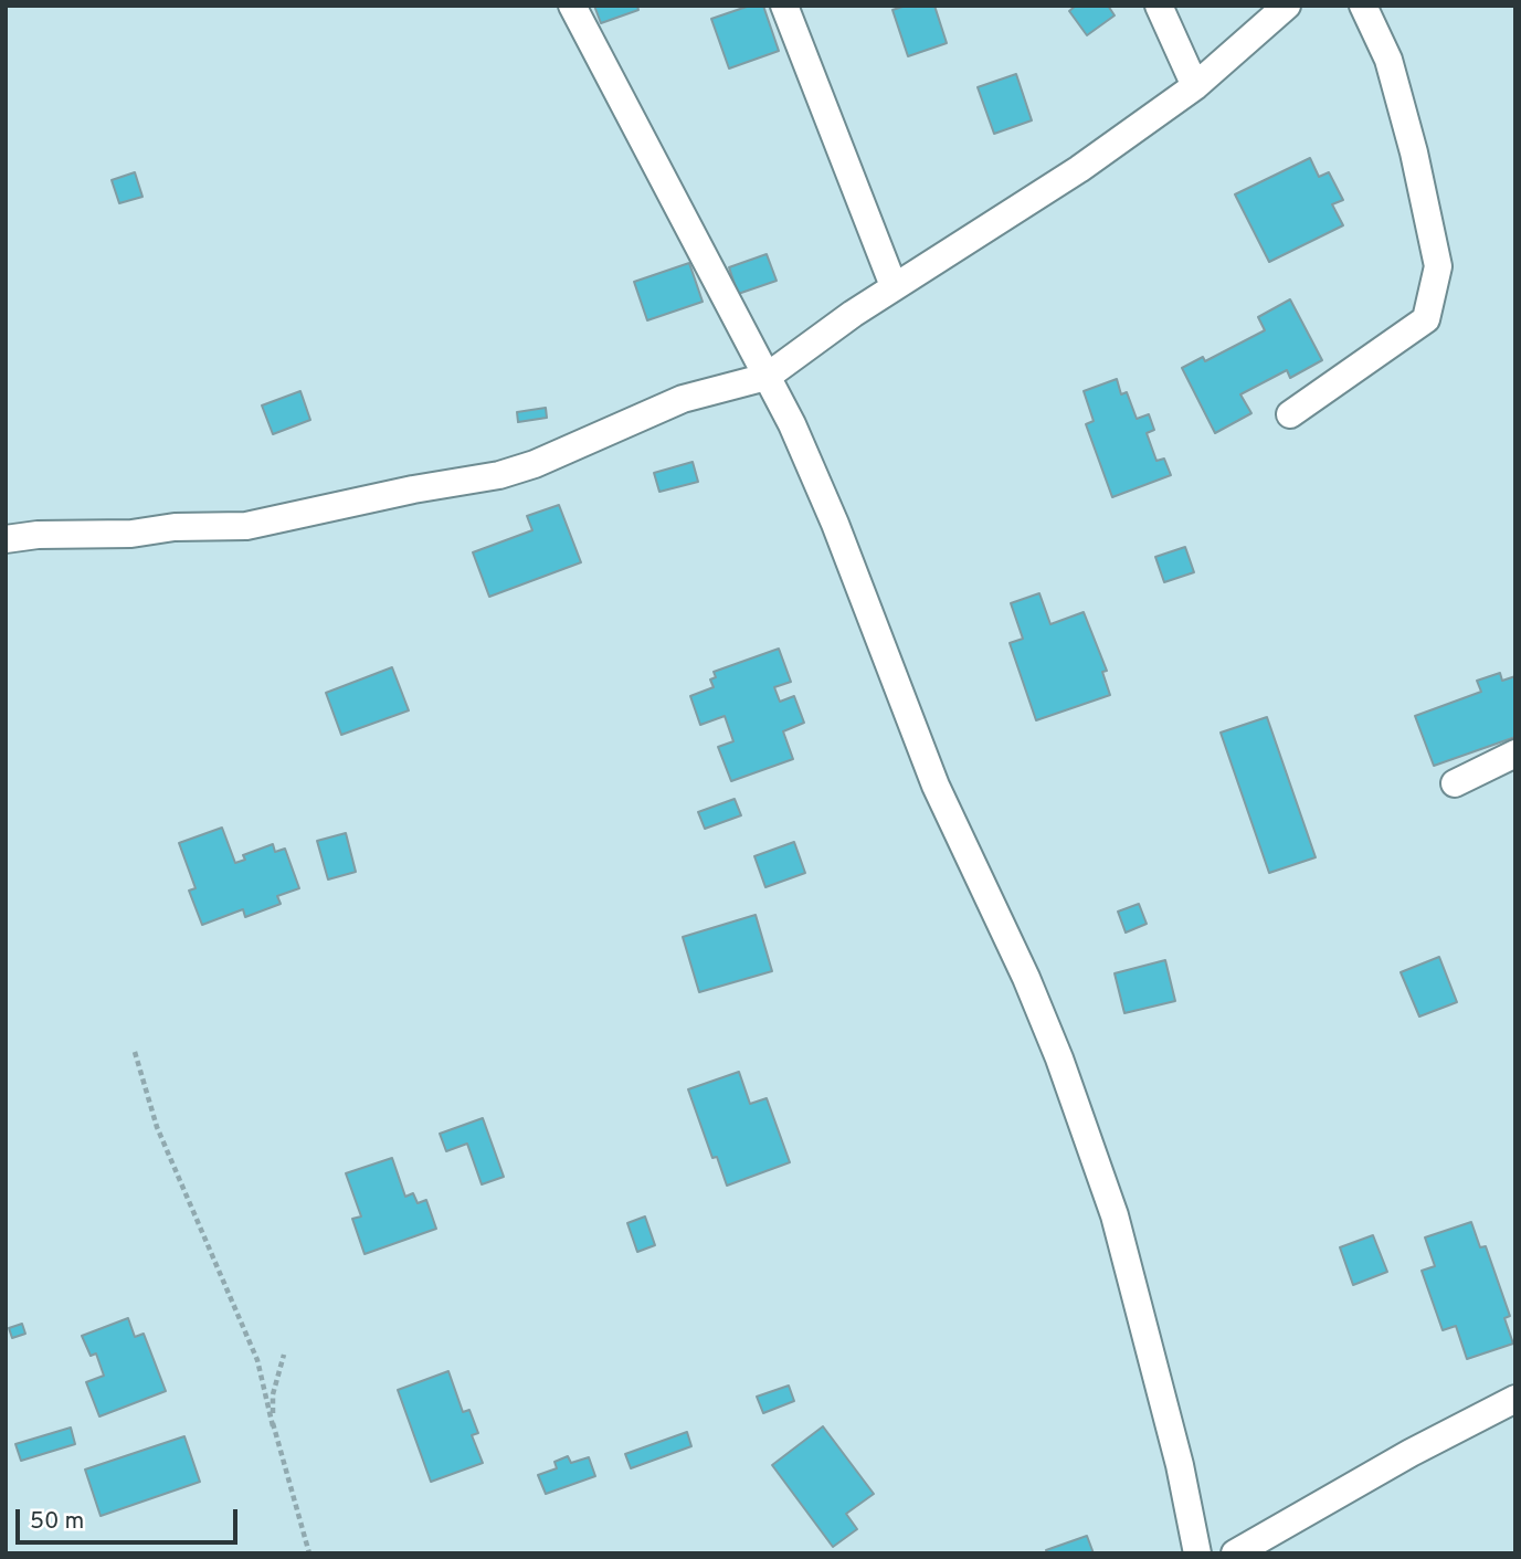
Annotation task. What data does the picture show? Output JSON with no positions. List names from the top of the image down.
{
  "scale_bar": "50 m"
}
